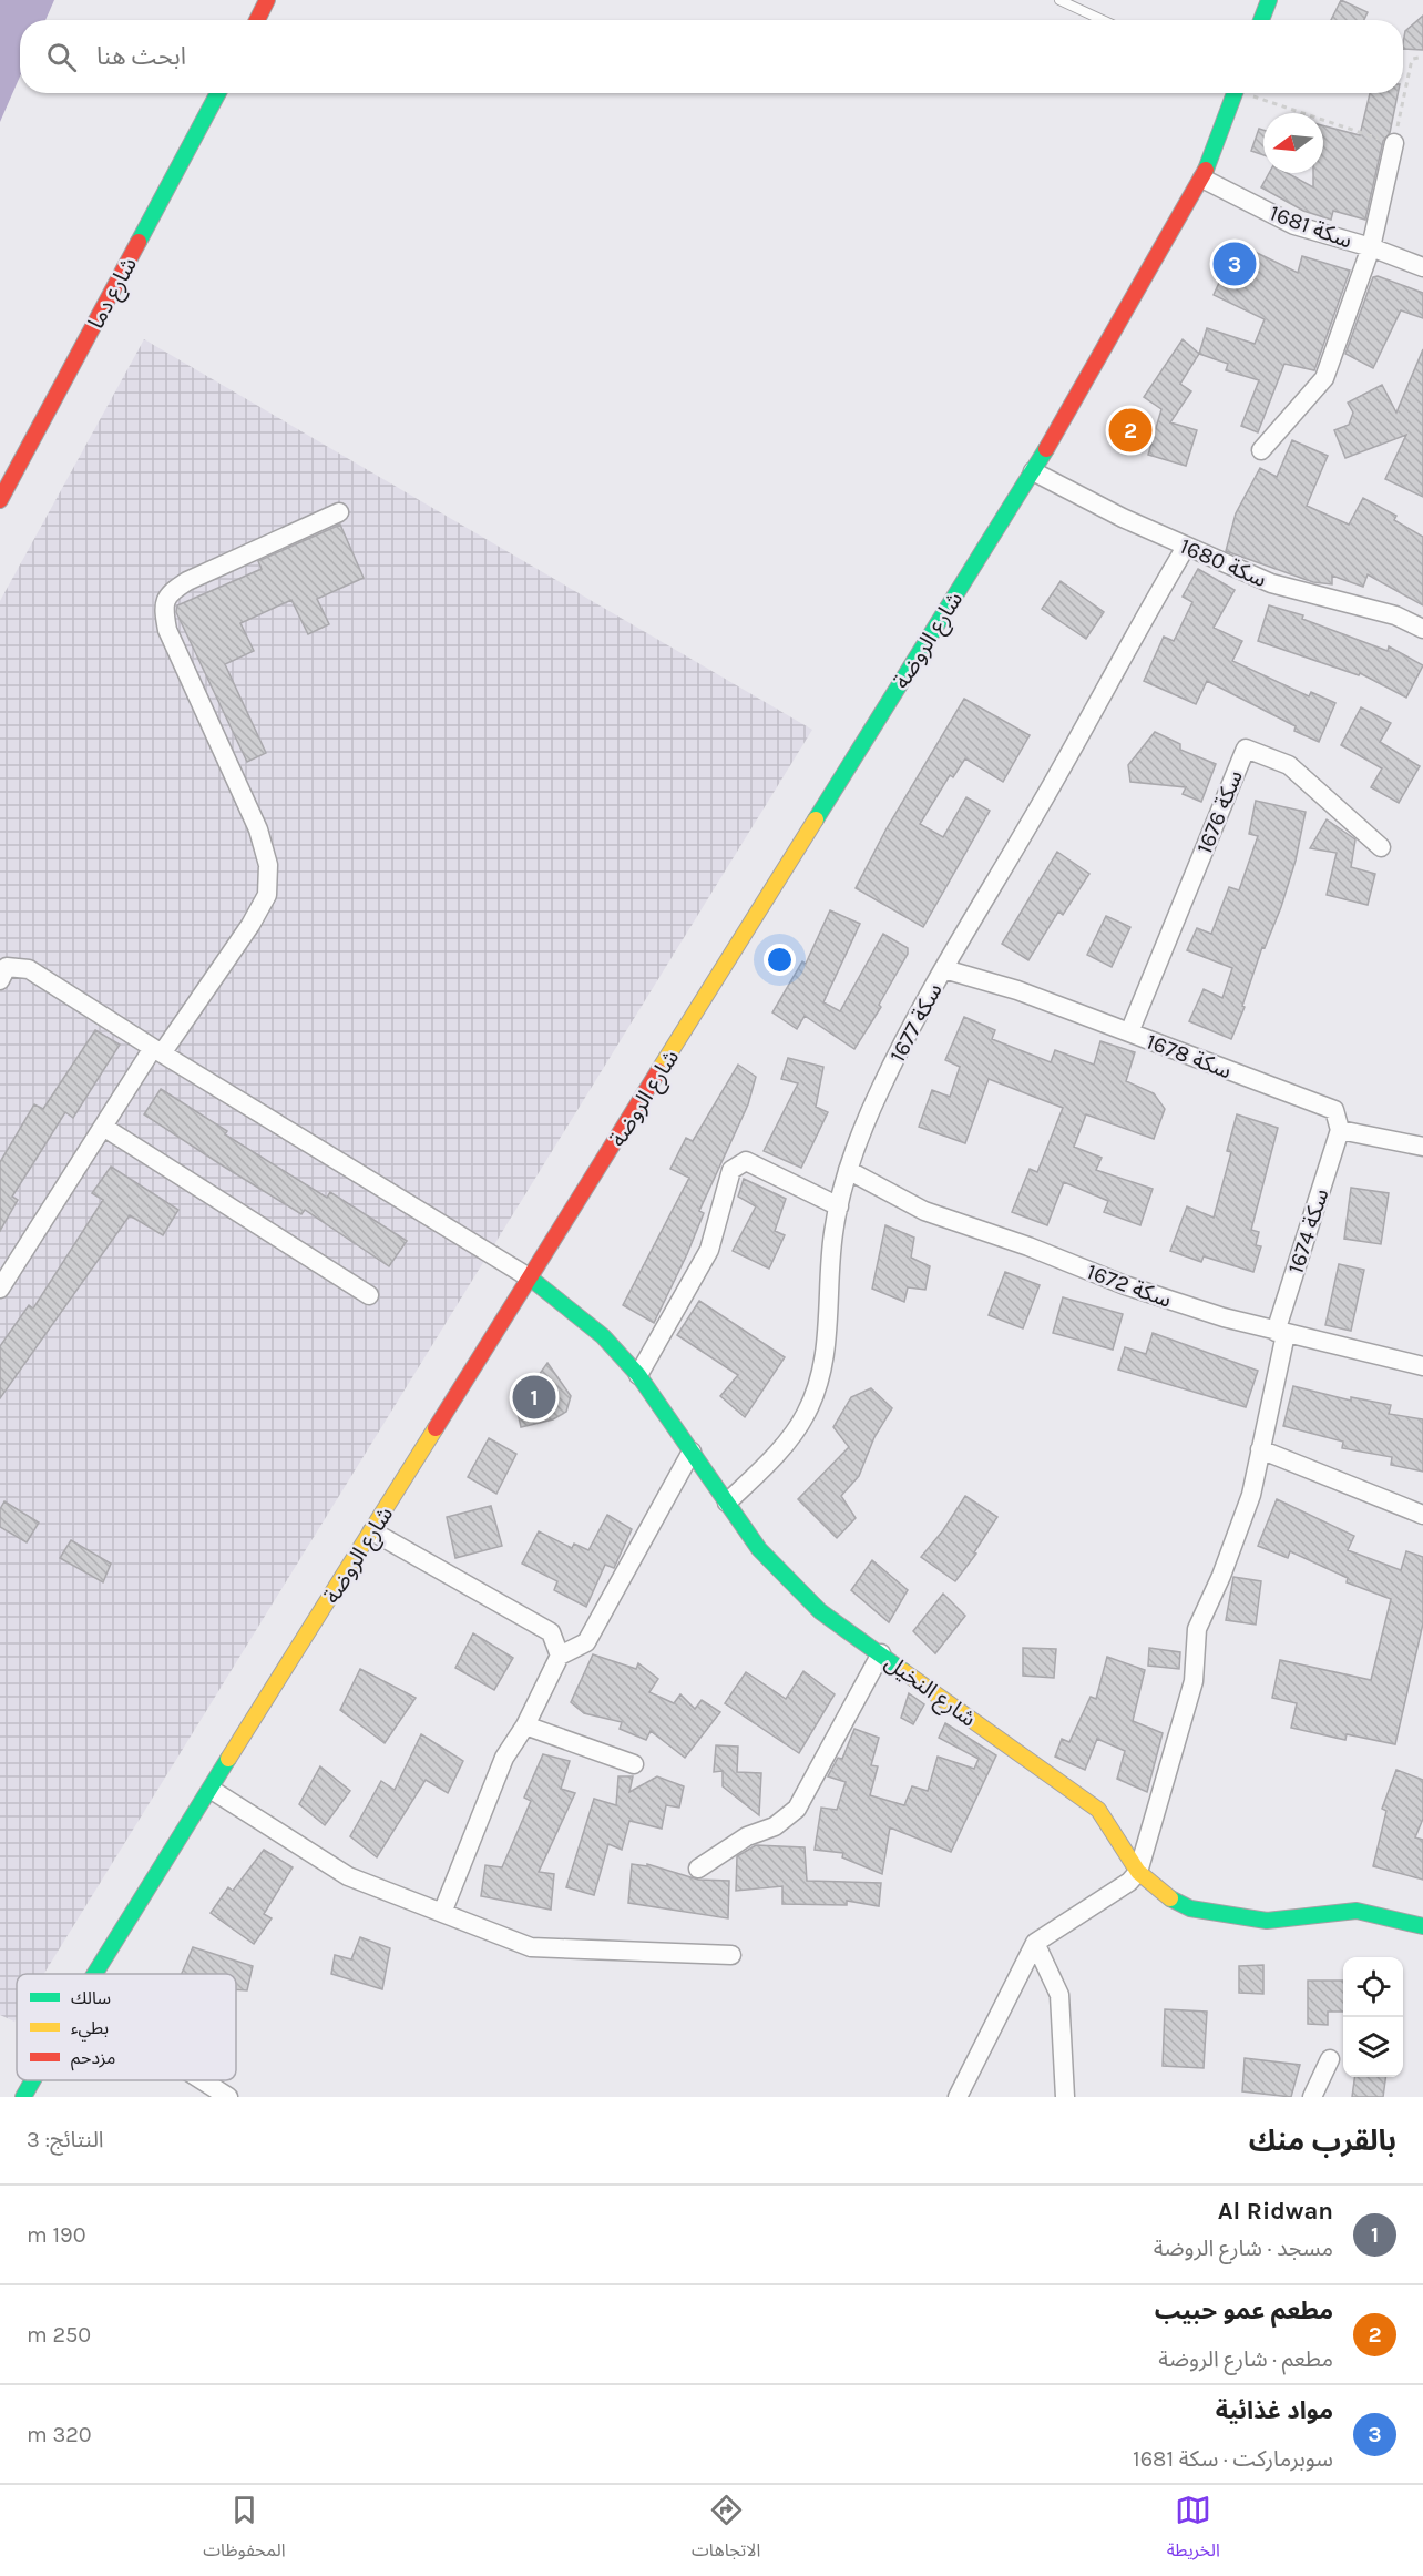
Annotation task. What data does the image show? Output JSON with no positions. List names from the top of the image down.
{
  "streets": {
    "main road": ["شارع دما", "شارع الروضة", "شارع النخيل"],
    "street": [
      "سكة 1681",
      "سكة 1680",
      "سكة 1676",
      "سكة 1677",
      "سكة 1678",
      "سكة 1674",
      "سكة 1672"
    ]
  },
  "crossings": [
    ["سكة 1681", "شارع الروضة"],
    ["سكة 1680", "شارع الروضة"],
    ["سكة 1680", "سكة 1677"],
    ["شارع الروضة", "شارع النخيل"],
    ["سكة 1676", "سكة 1678"],
    ["سكة 1677", "سكة 1678"],
    ["سكة 1677", "سكة 1672"],
    ["سكة 1677", "شارع النخيل"],
    ["سكة 1678", "سكة 1674"],
    ["سكة 1674", "سكة 1672"],
    ["سكة 1674", "شارع النخيل"]
  ],
  "legend": ["سالك", "بطيء", "مزدحم"],
  "north": "left",
  "page": {
    "search": "ابحث هنا",
    "pins": ["3", "2", "1"],
    "heading": ["بالقرب منك", "النتائج: 3"],
    "list": [
      {
        "mark": "1",
        "name": "Al Ridwan",
        "note": "مسجد · شارع الروضة",
        "value": "190 m"
      },
      {
        "mark": "2",
        "name": "مطعم عمو حبيب",
        "note": "مطعم · شارع الروضة",
        "value": "250 m"
      },
      {
        "mark": "3",
        "name": "مواد غذائية",
        "note": "سوبرماركت · سكة 1681",
        "value": "320 m"
      }
    ],
    "nav": ["الخريطة", "الاتجاهات", "المحفوظات"]
  }
}
